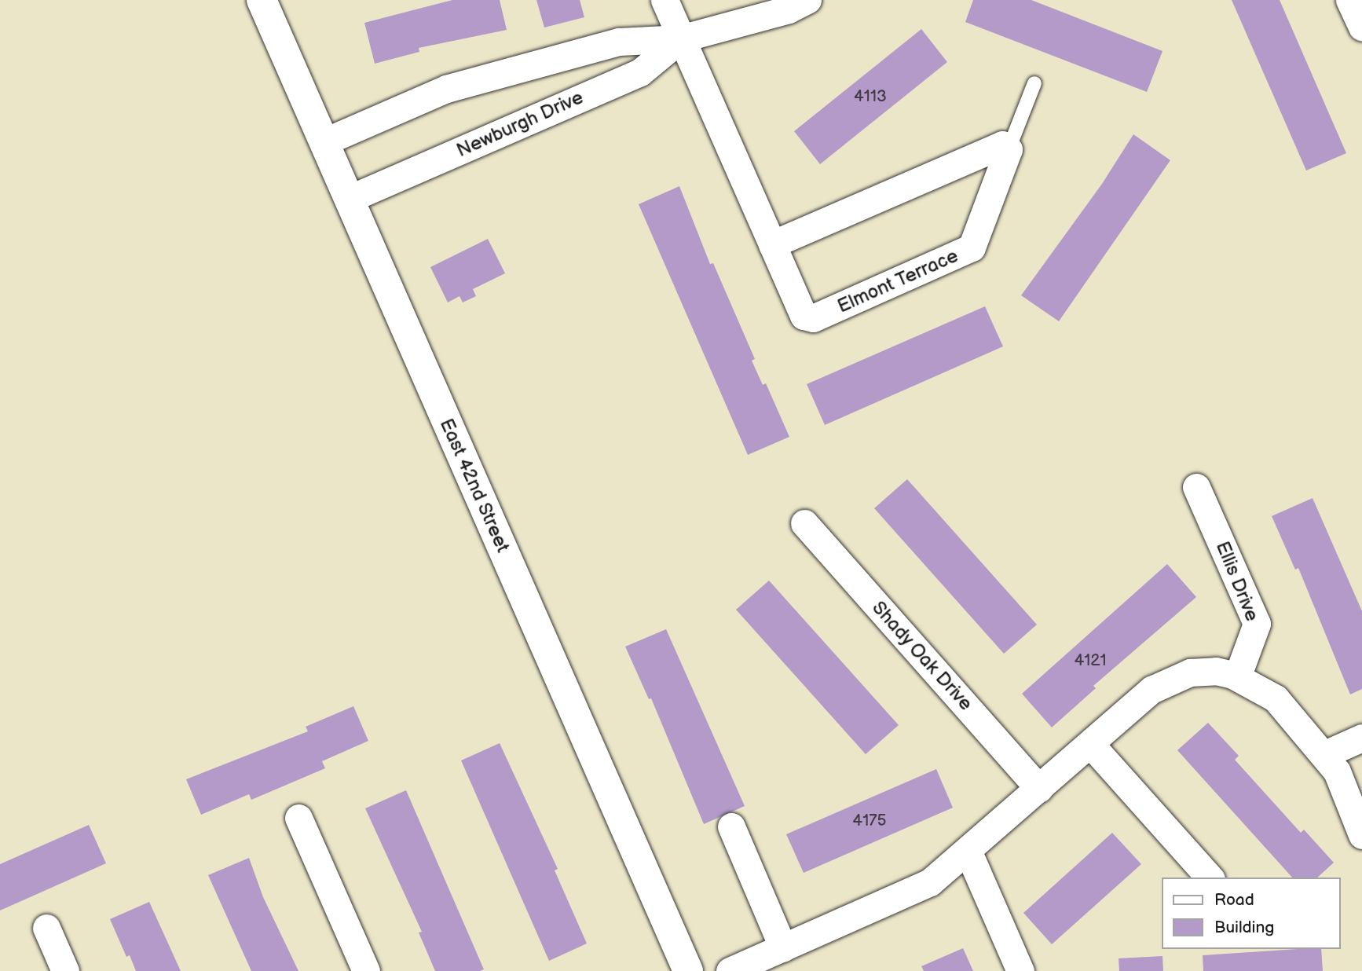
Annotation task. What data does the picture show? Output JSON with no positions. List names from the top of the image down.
{
  "streets": {
    "street": [
      "Newburgh Drive",
      "Elmont Terrace",
      "East 42nd Street",
      "Ellis Drive",
      "Shady Oak Drive"
    ]
  },
  "crossings": [
    ["Newburgh Drive", "Elmont Terrace"],
    ["Newburgh Drive", "East 42nd Street"]
  ],
  "house_numbers": ["4113", "4121", "4175"],
  "legend": ["Road", "Building"]
}
